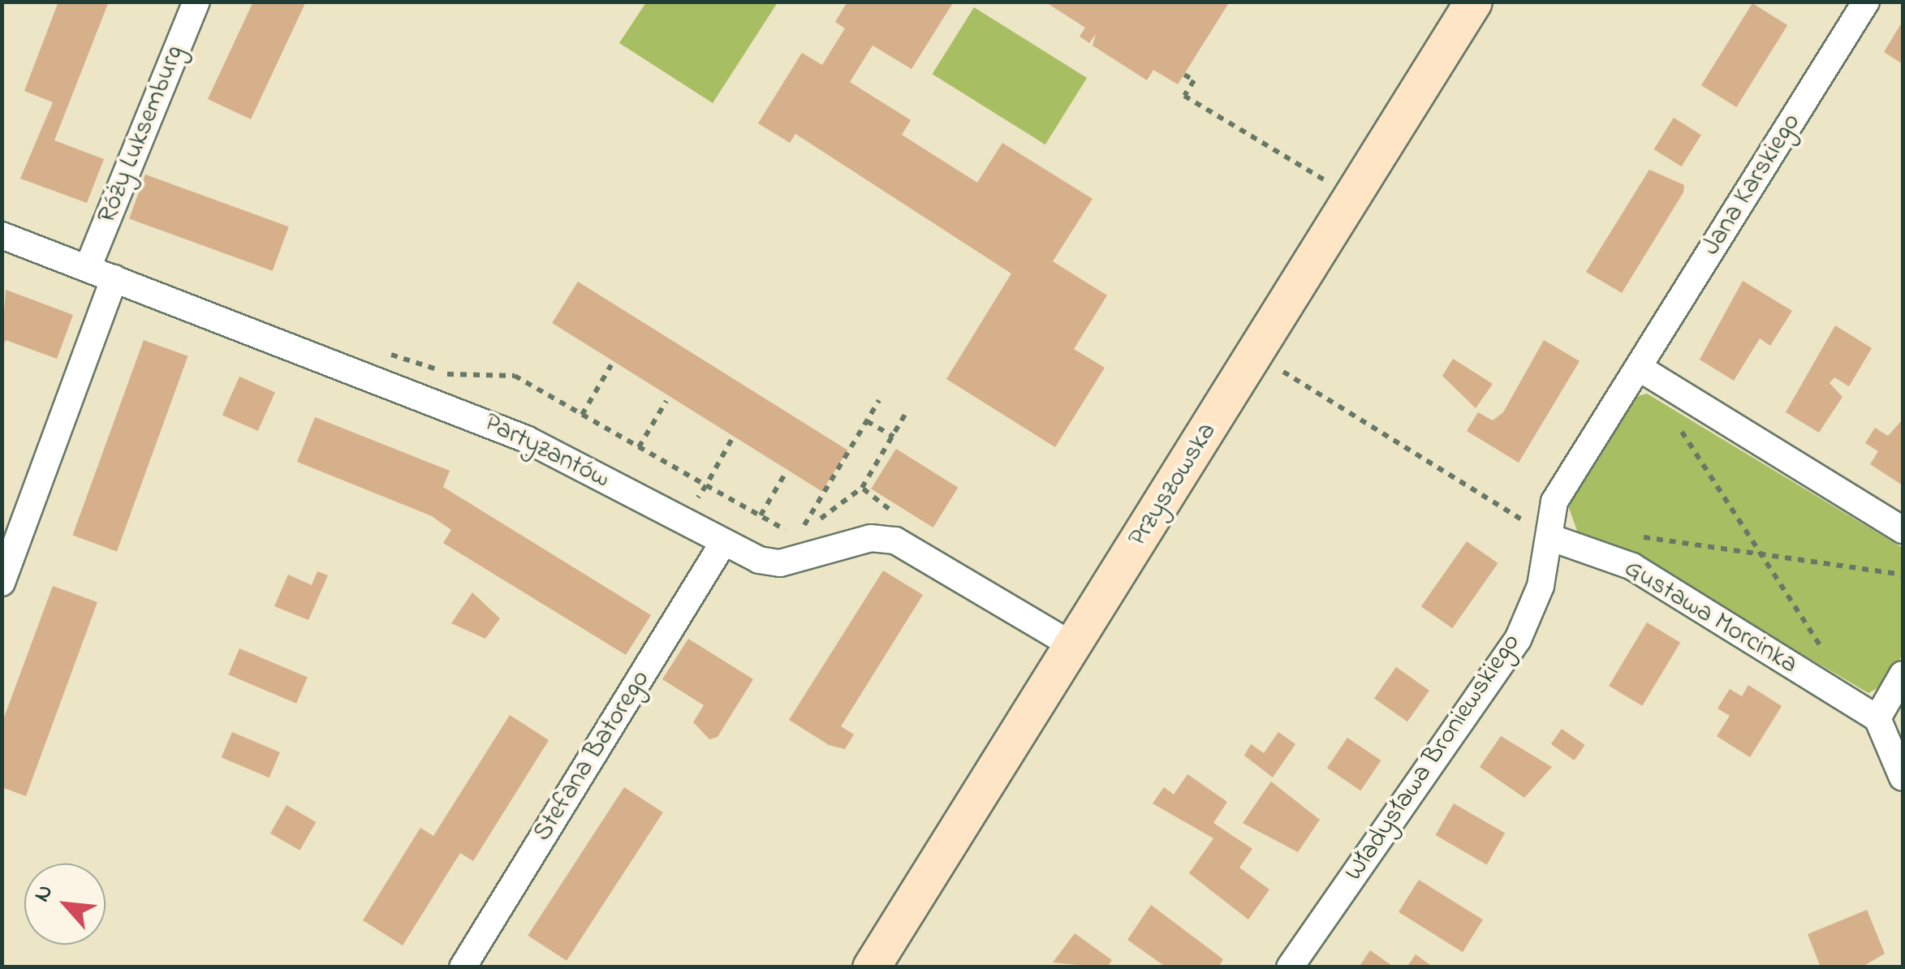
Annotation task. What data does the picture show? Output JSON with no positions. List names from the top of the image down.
{
  "streets": {
    "street": [
      "Róży Luksemburg",
      "Jana Karskiego",
      "Partyzantów",
      "Przyszowska",
      "Gustawa Morcinka",
      "Stefana Batorego",
      "Władysława Broniewskiego"
    ]
  },
  "crossings": [
    ["Róży Luksemburg", "Partyzantów"],
    ["Partyzantów", "Przyszowska"],
    ["Partyzantów", "Stefana Batorego"],
    ["Gustawa Morcinka", "Władysława Broniewskiego"]
  ],
  "north": "top left"
}
